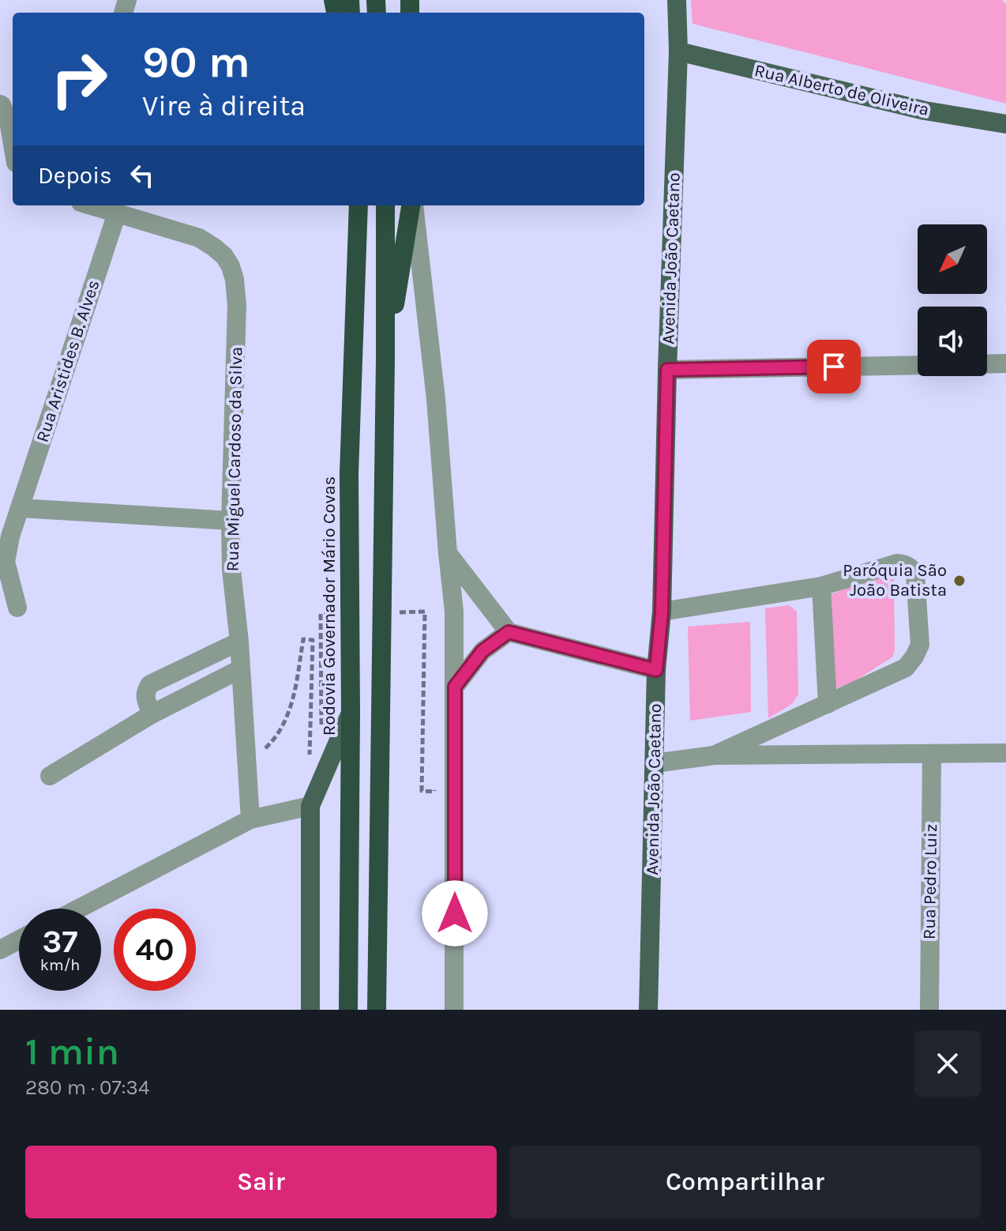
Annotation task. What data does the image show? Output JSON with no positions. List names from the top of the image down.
{
  "streets": {
    "highway": ["Rodovia Governador Mário Covas"],
    "main road": ["Rua Alberto de Oliveira", "Avenida João Caetano"],
    "street": ["Rua Aristides B. Alves", "Rua Miguel Cardoso da Silva", "Rua Pedro Luiz"]
  },
  "crossings": [
    ["Rua Alberto de Oliveira", "Avenida João Caetano"],
    ["Rua Aristides B. Alves", "Rua Miguel Cardoso da Silva"]
  ],
  "places": ["Paróquia São João Batista"],
  "north": "bottom left",
  "page": {
    "turn": ["90 m", "Vire à direita"],
    "then": "Depois",
    "speed": "37 km/h",
    "limit": "40",
    "heading": ["1 min", "280 m · 07:34"],
    "buttons": ["Sair", "Compartilhar"]
  }
}
